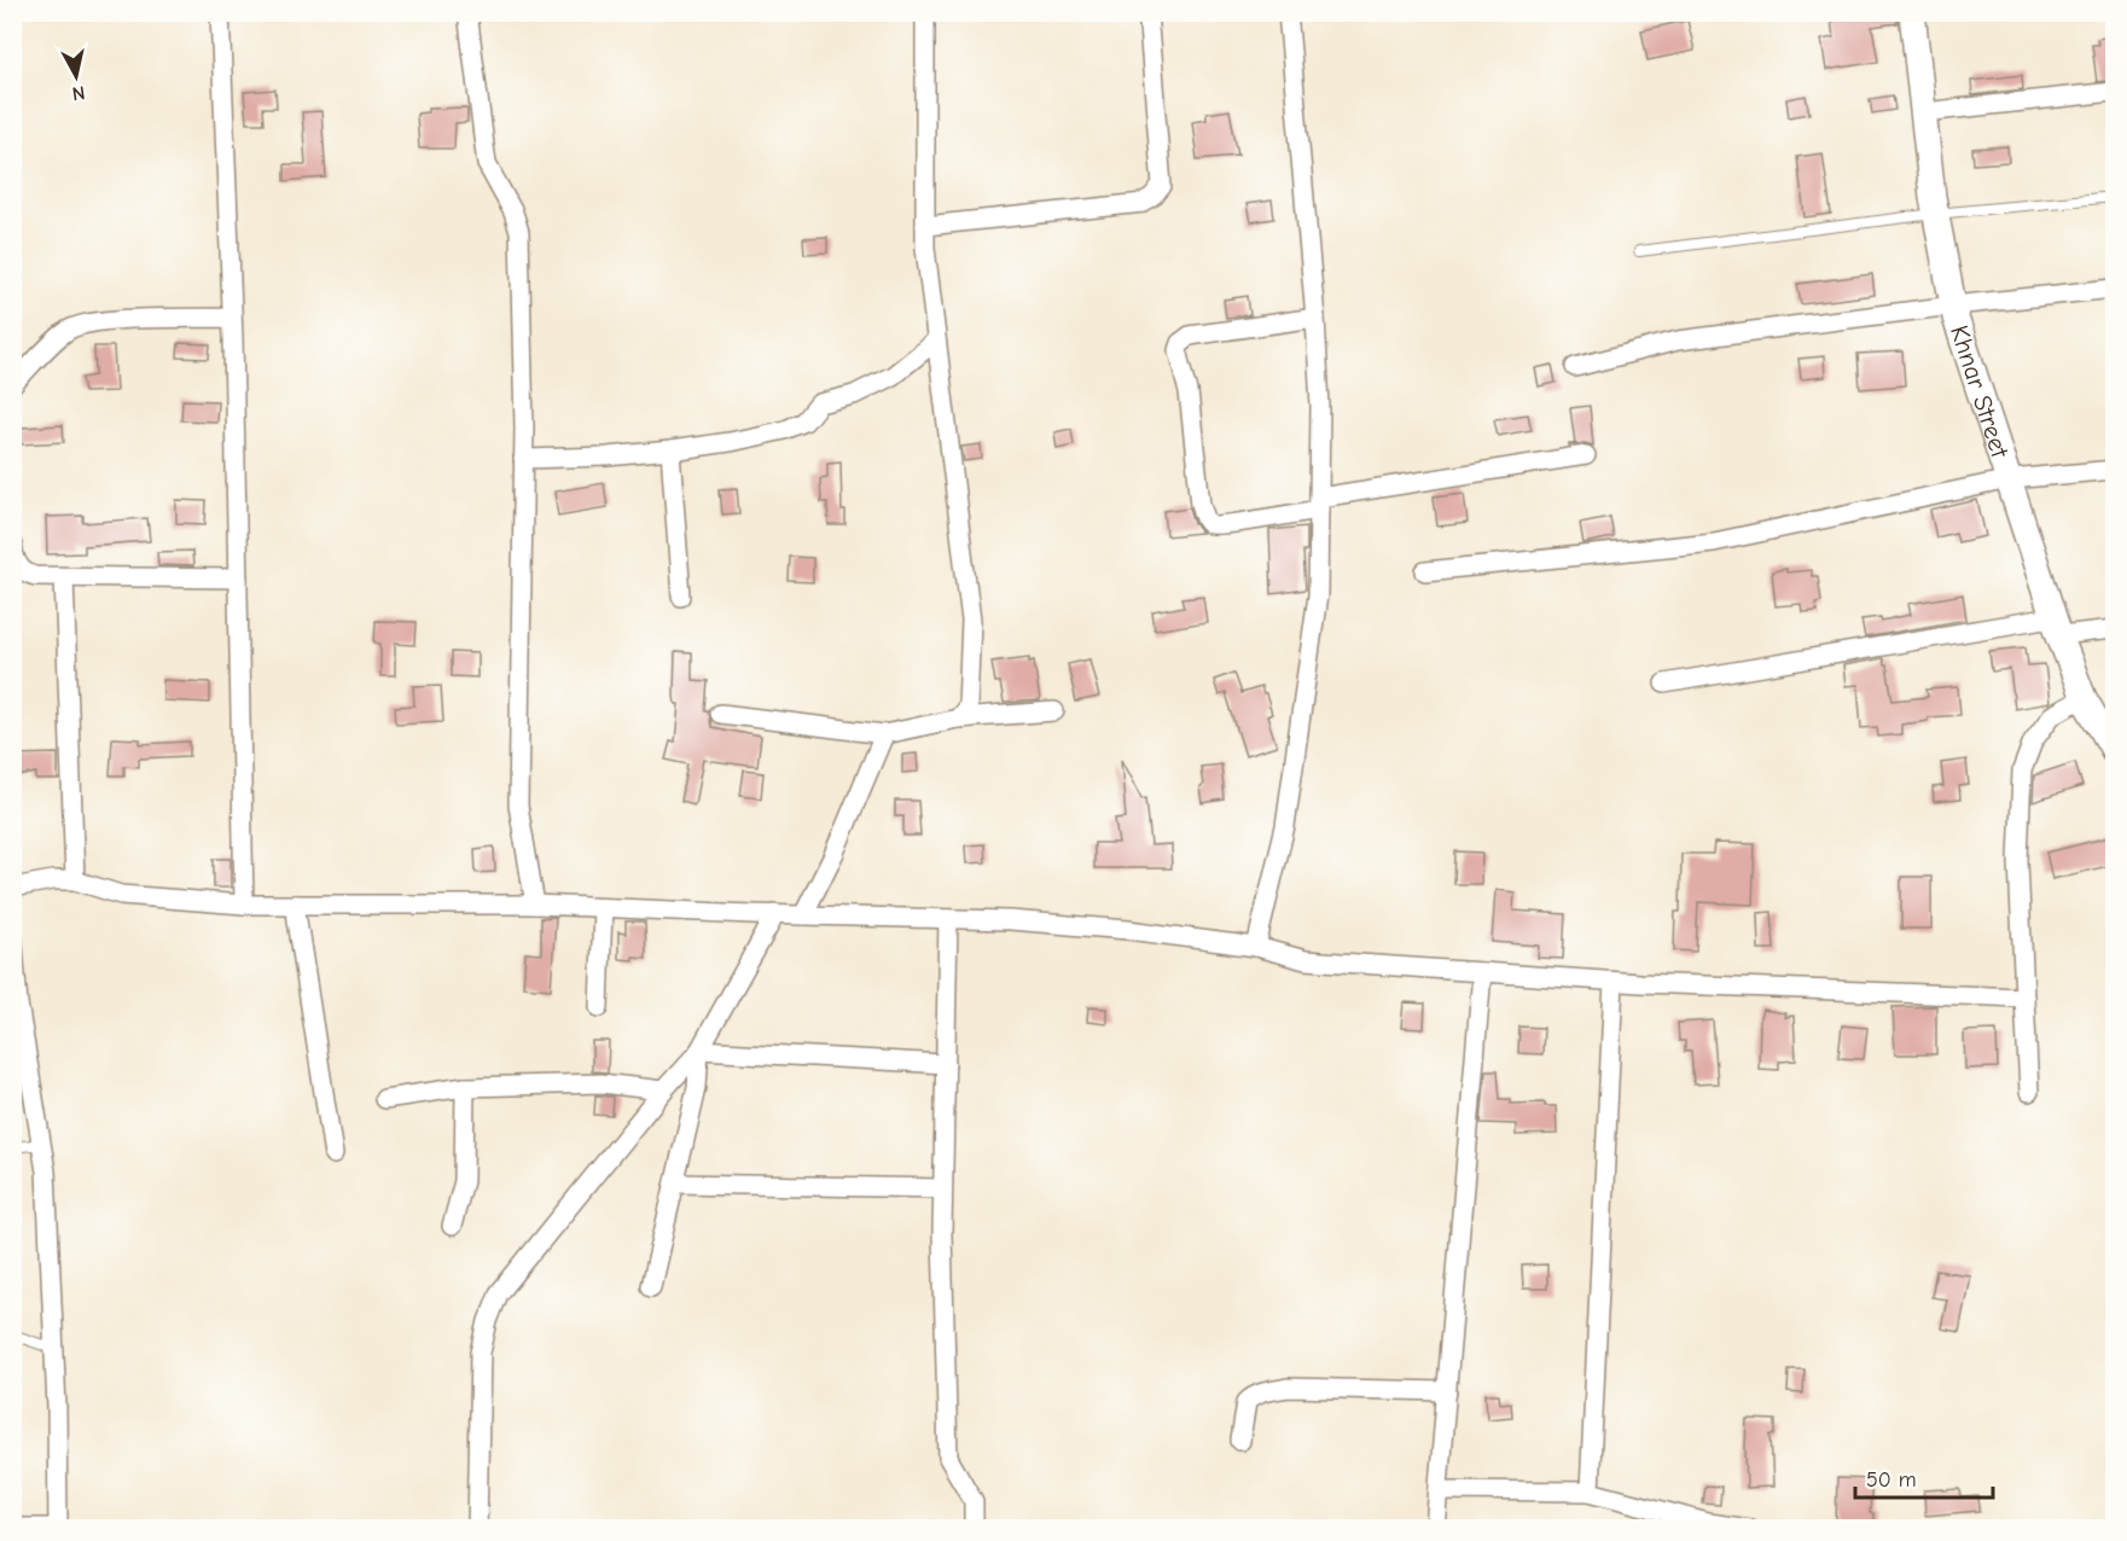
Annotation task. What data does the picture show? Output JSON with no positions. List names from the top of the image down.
{
  "streets": {
    "street": ["Khnar Street"]
  },
  "scale_bar": "50 m",
  "north": "bottom"
}
